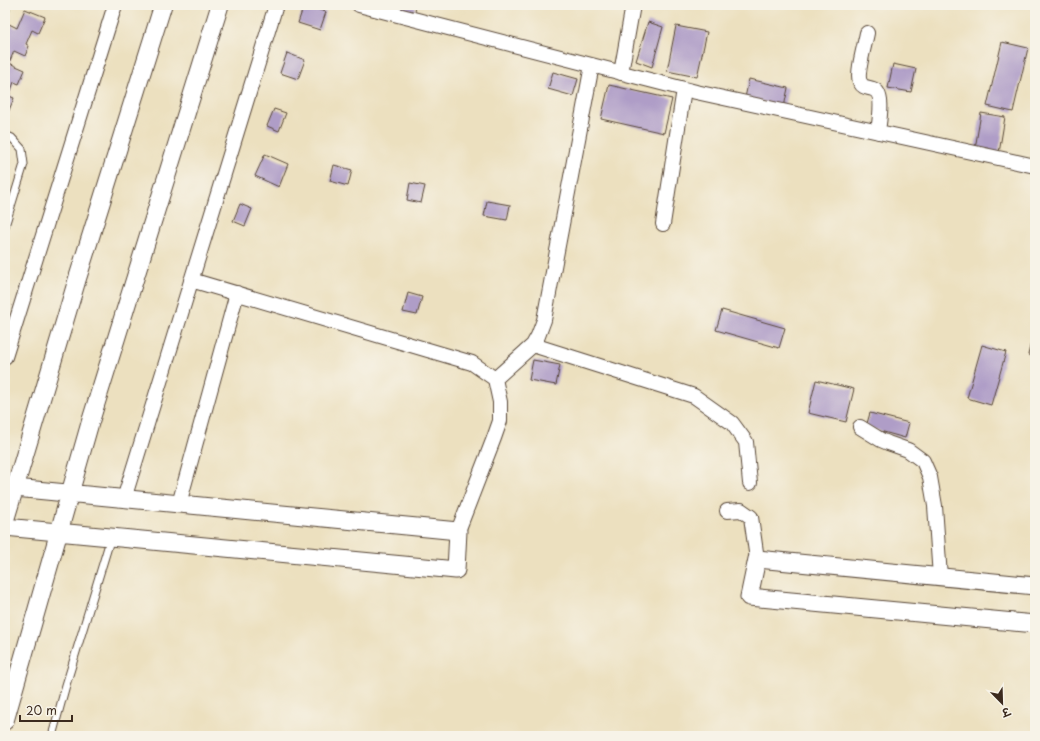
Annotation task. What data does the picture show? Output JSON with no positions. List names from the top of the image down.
{
  "scale_bar": "20 m",
  "north": "bottom right"
}
